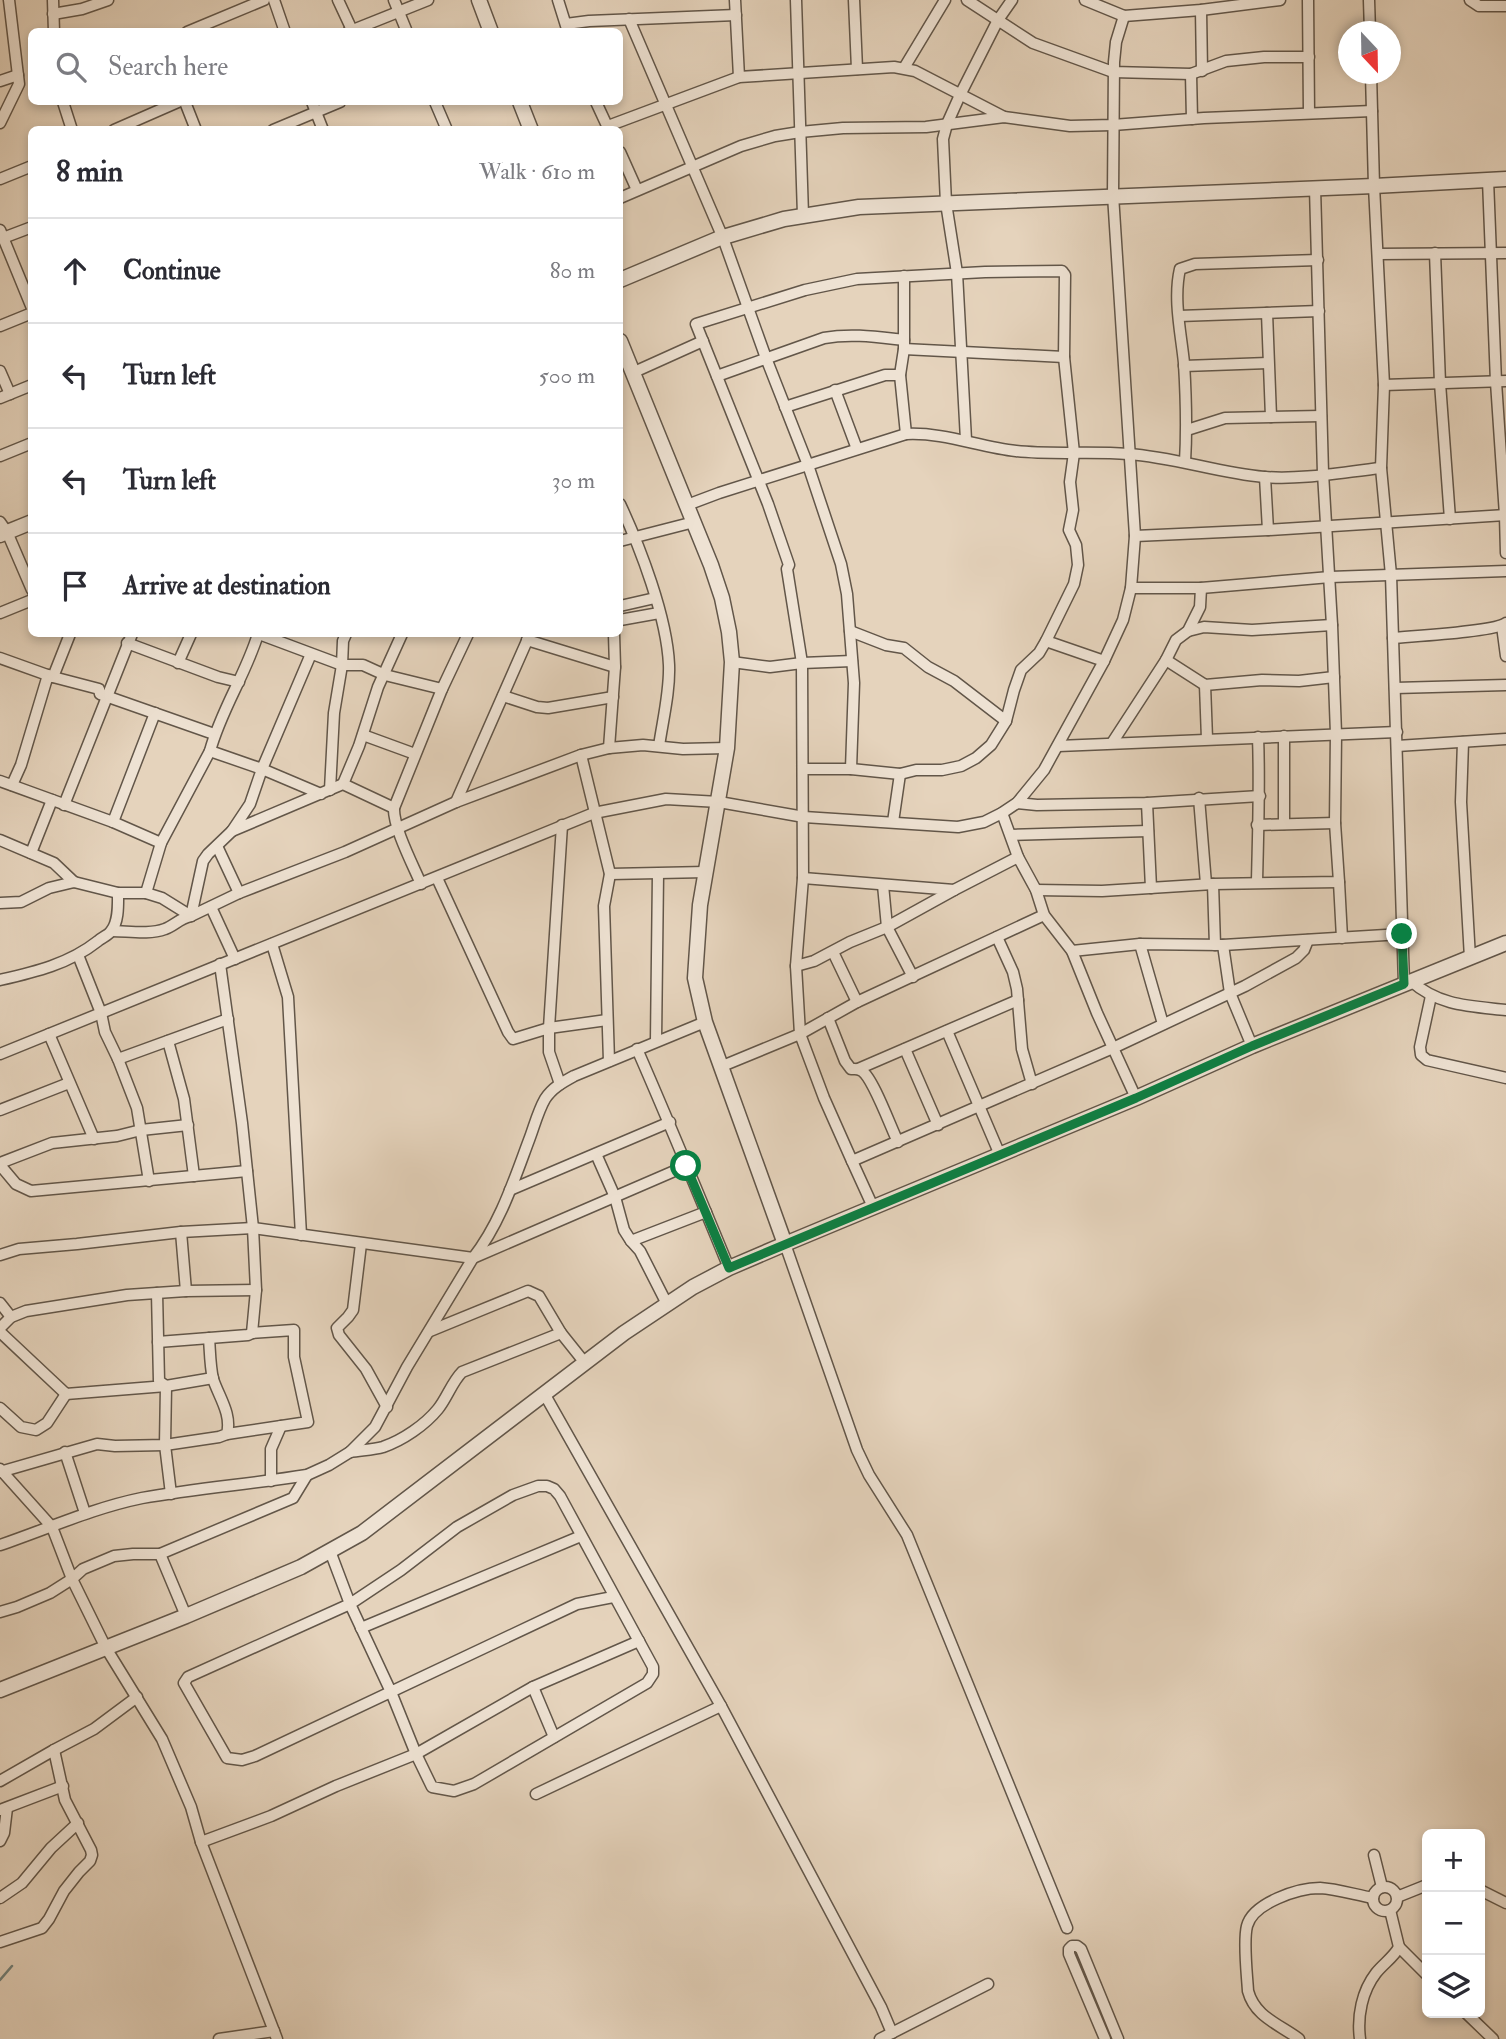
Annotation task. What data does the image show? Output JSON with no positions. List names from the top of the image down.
{
  "north": "bottom",
  "page": {
    "search": "Search here",
    "heading": ["8 min", "Walk · 610 m"],
    "list": [
      ["Continue", "80 m"],
      ["Turn left", "500 m"],
      ["Turn left", "30 m"],
      "Arrive at destination"
    ],
    "map_buttons": ["+", "−"]
  }
}
